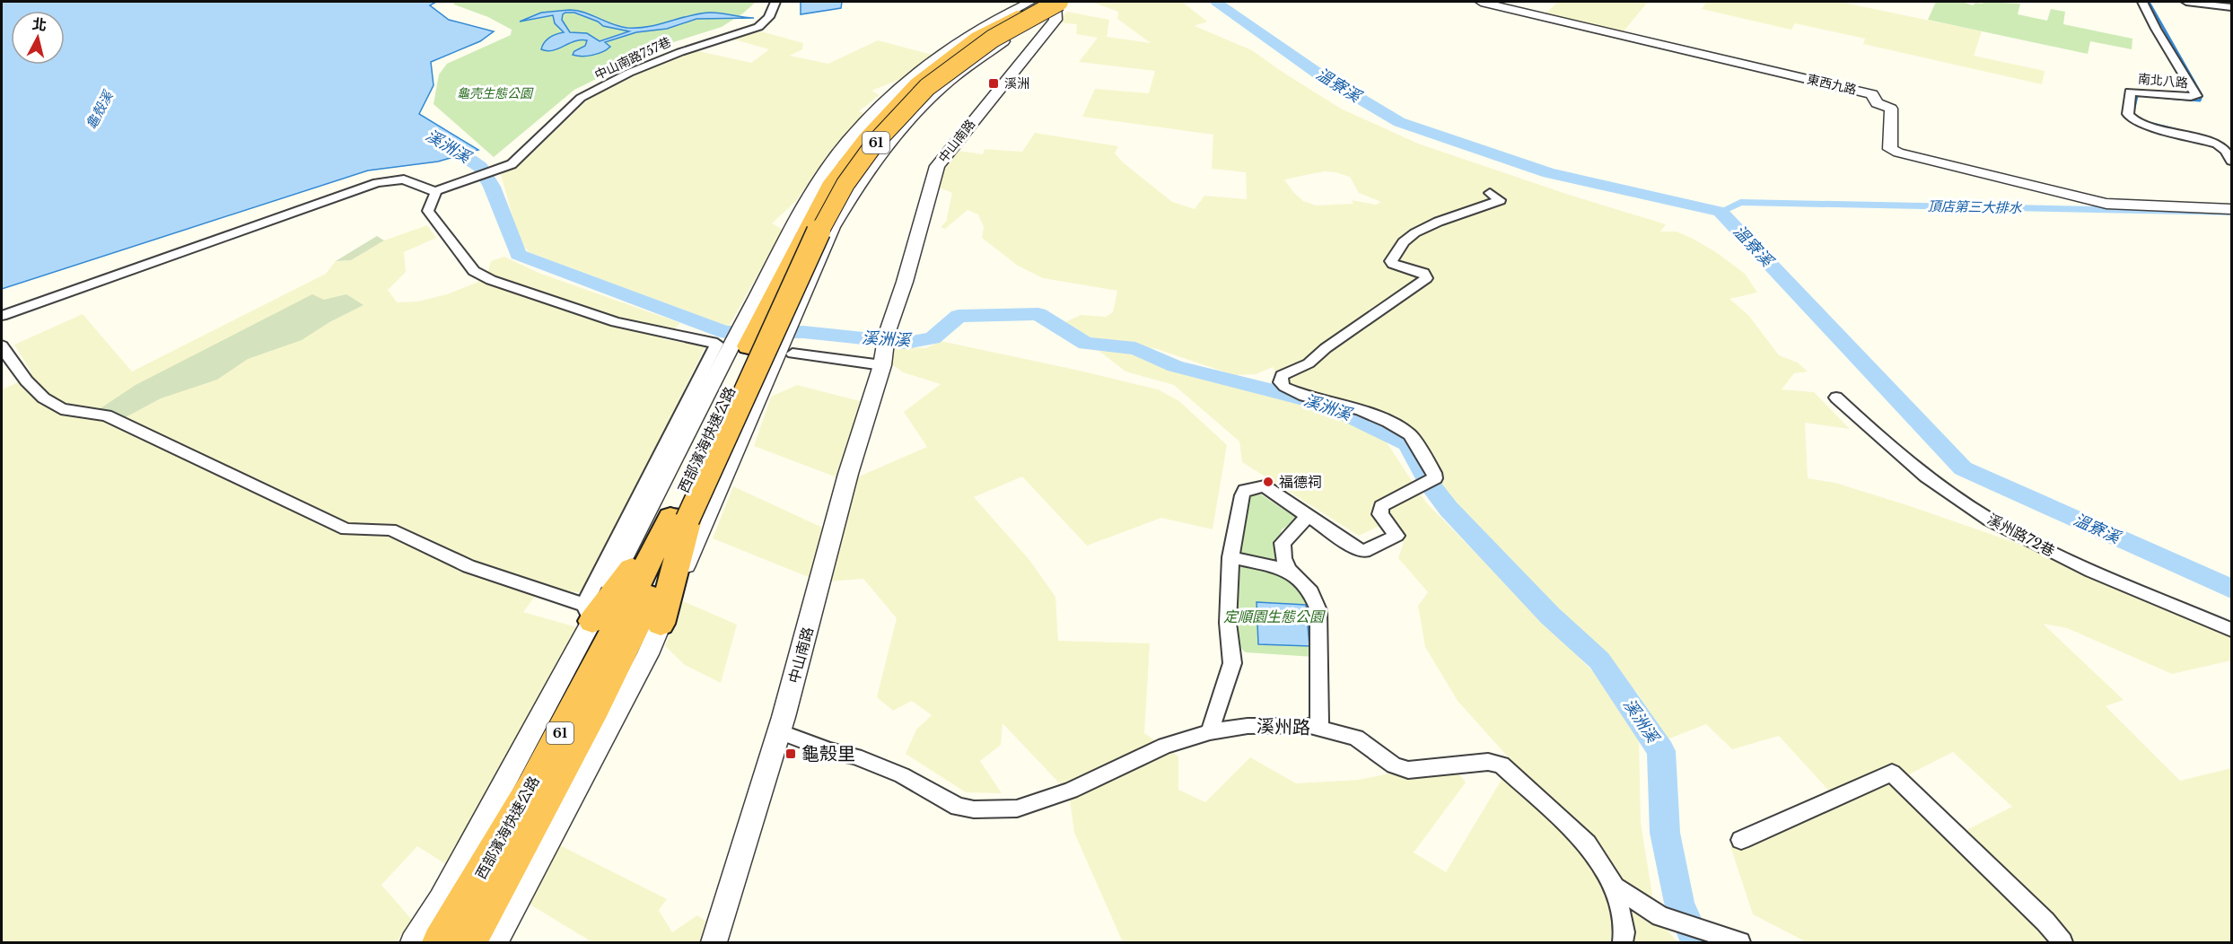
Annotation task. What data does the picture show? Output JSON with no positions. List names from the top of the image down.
{
  "streets": {
    "highway": ["61", "西部濱海快速公路"],
    "street": [
      "中山南路757巷",
      "南北八路",
      "東西九路",
      "中山南路",
      "溪州路72巷",
      "溪州路"
    ]
  },
  "crossings": [
    ["中山南路", "西部濱海快速公路"],
    ["中山南路", "溪州路"]
  ],
  "water": [
    "溫寮溪",
    "龜殼溪",
    "溪洲溪",
    "頂店第三大排水"
  ],
  "parks": ["龜壳生態公園", "定順園生態公園"],
  "places": {
    "transit": ["溪洲", "龜殼里"],
    "other": ["福德祠"]
  },
  "north": "top"
}
